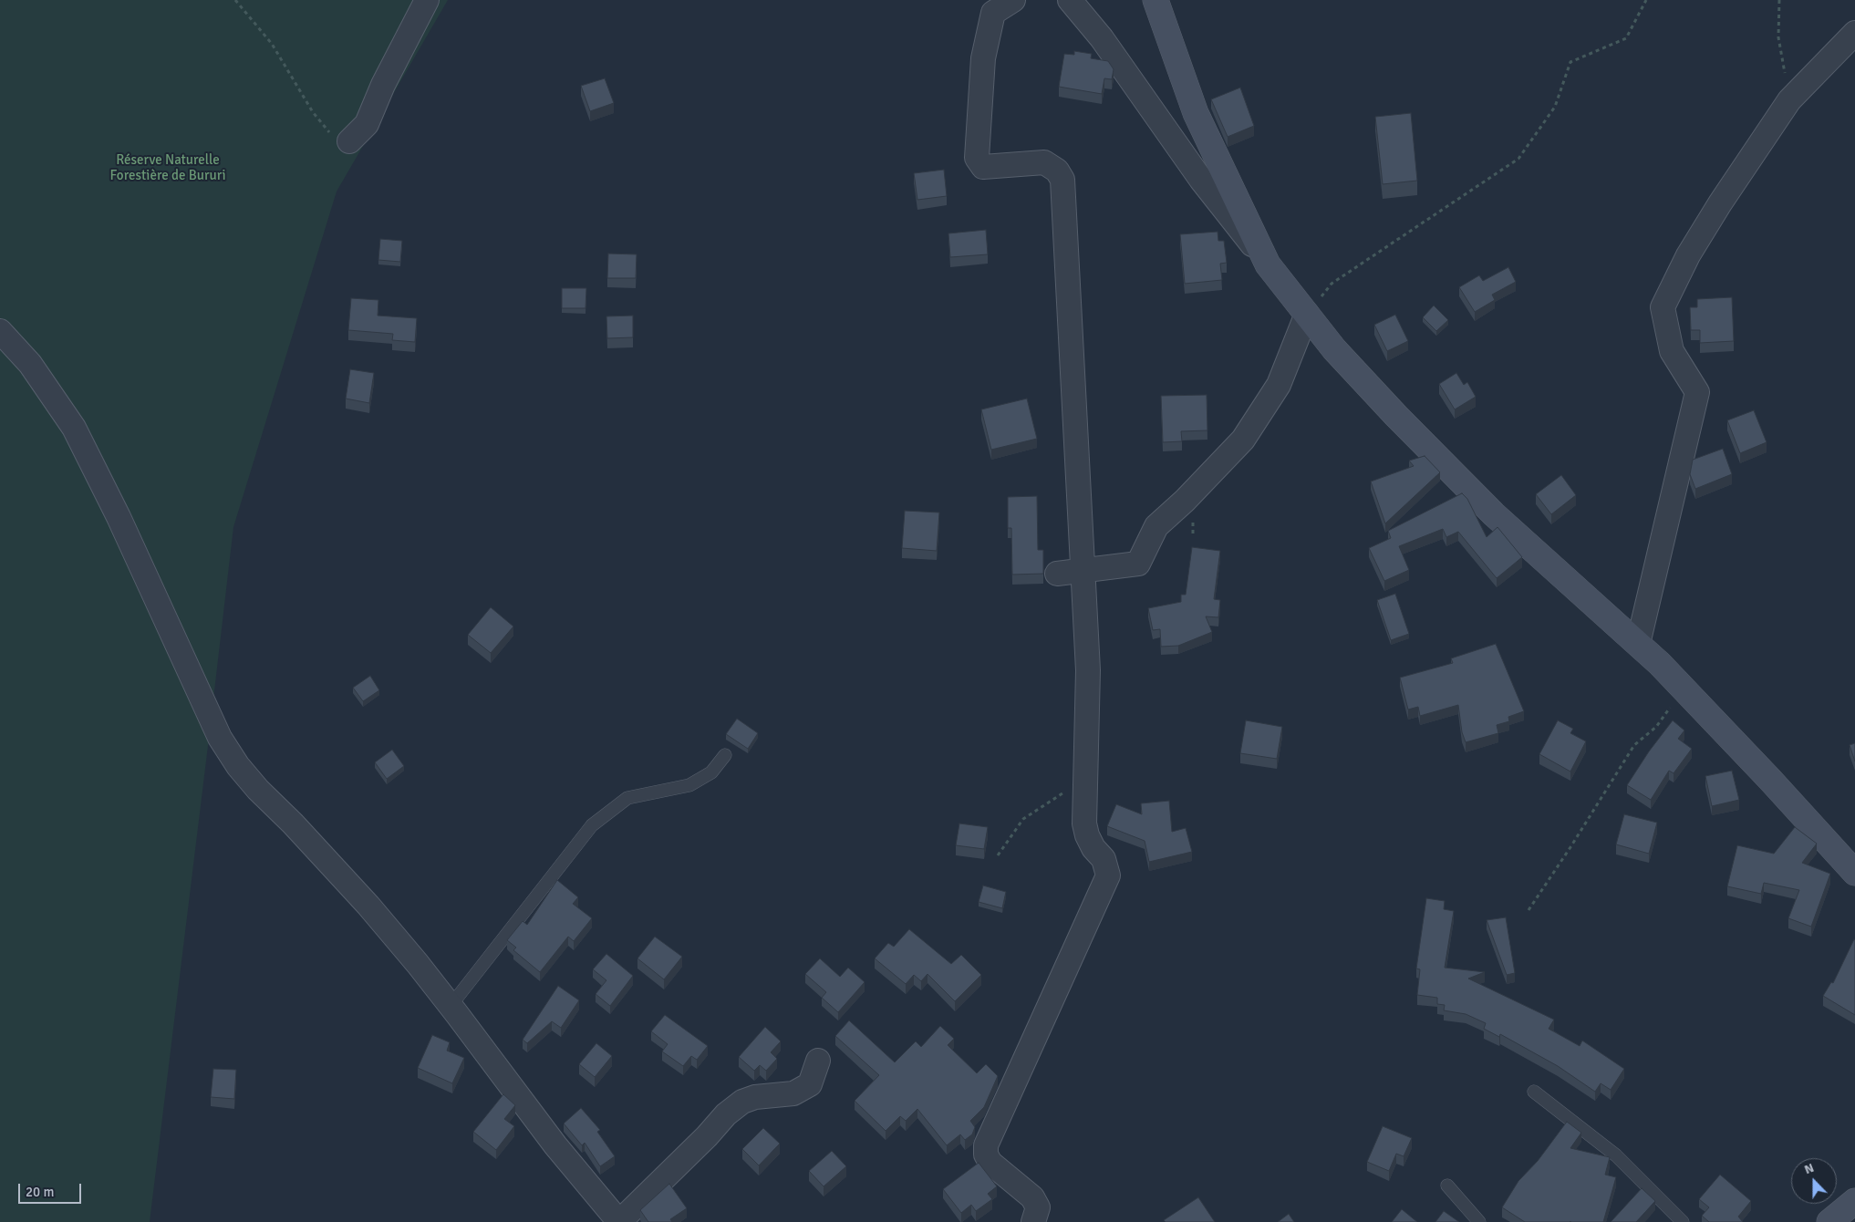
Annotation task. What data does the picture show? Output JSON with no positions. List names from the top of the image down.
{
  "parks": ["Réserve Naturelle Forestière de Bururi"],
  "scale_bar": "20 m",
  "north": "top"
}
